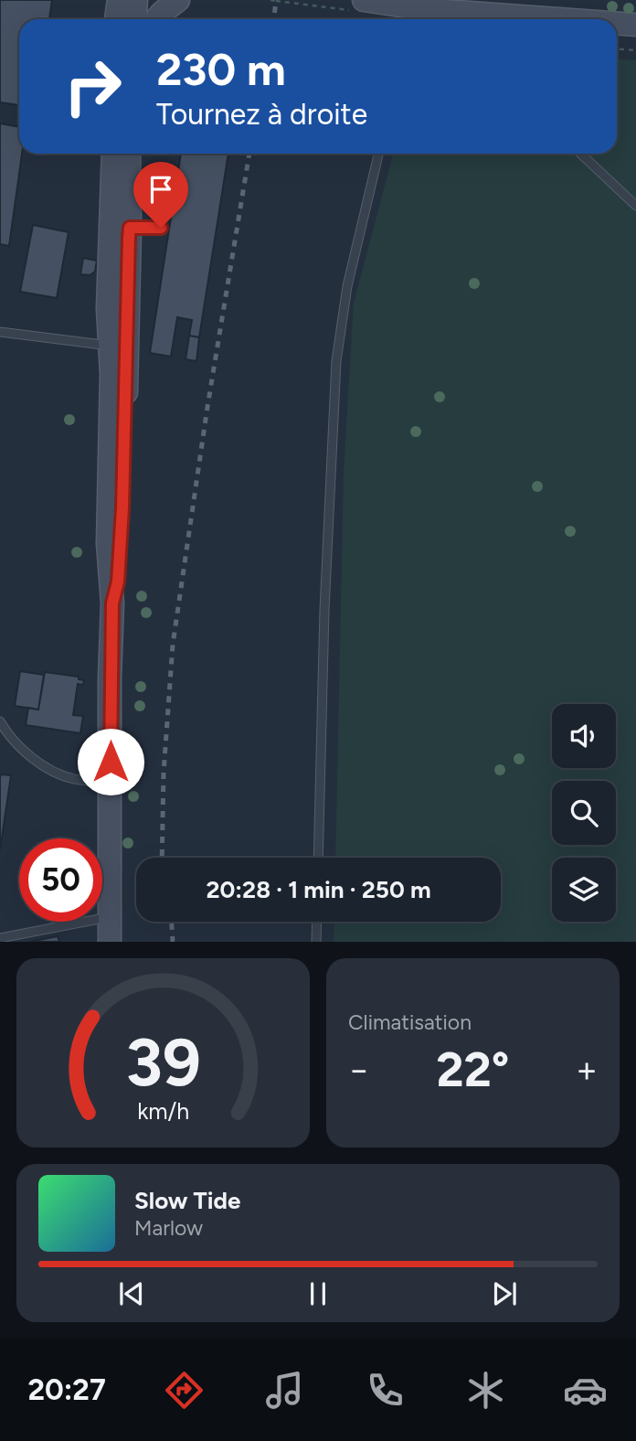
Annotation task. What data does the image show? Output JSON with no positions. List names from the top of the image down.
{
  "page": {
    "turn": ["230 m", "Tournez à droite"],
    "limit": "50",
    "trip": "20:28 · 1 min · 250 m",
    "tile": "Climatisation",
    "heat": ["−", "22°", "+"],
    "song": ["Slow Tide", "Marlow"],
    "tabs": "20:27",
    "gauge": ["39", "km/h"]
  }
}
